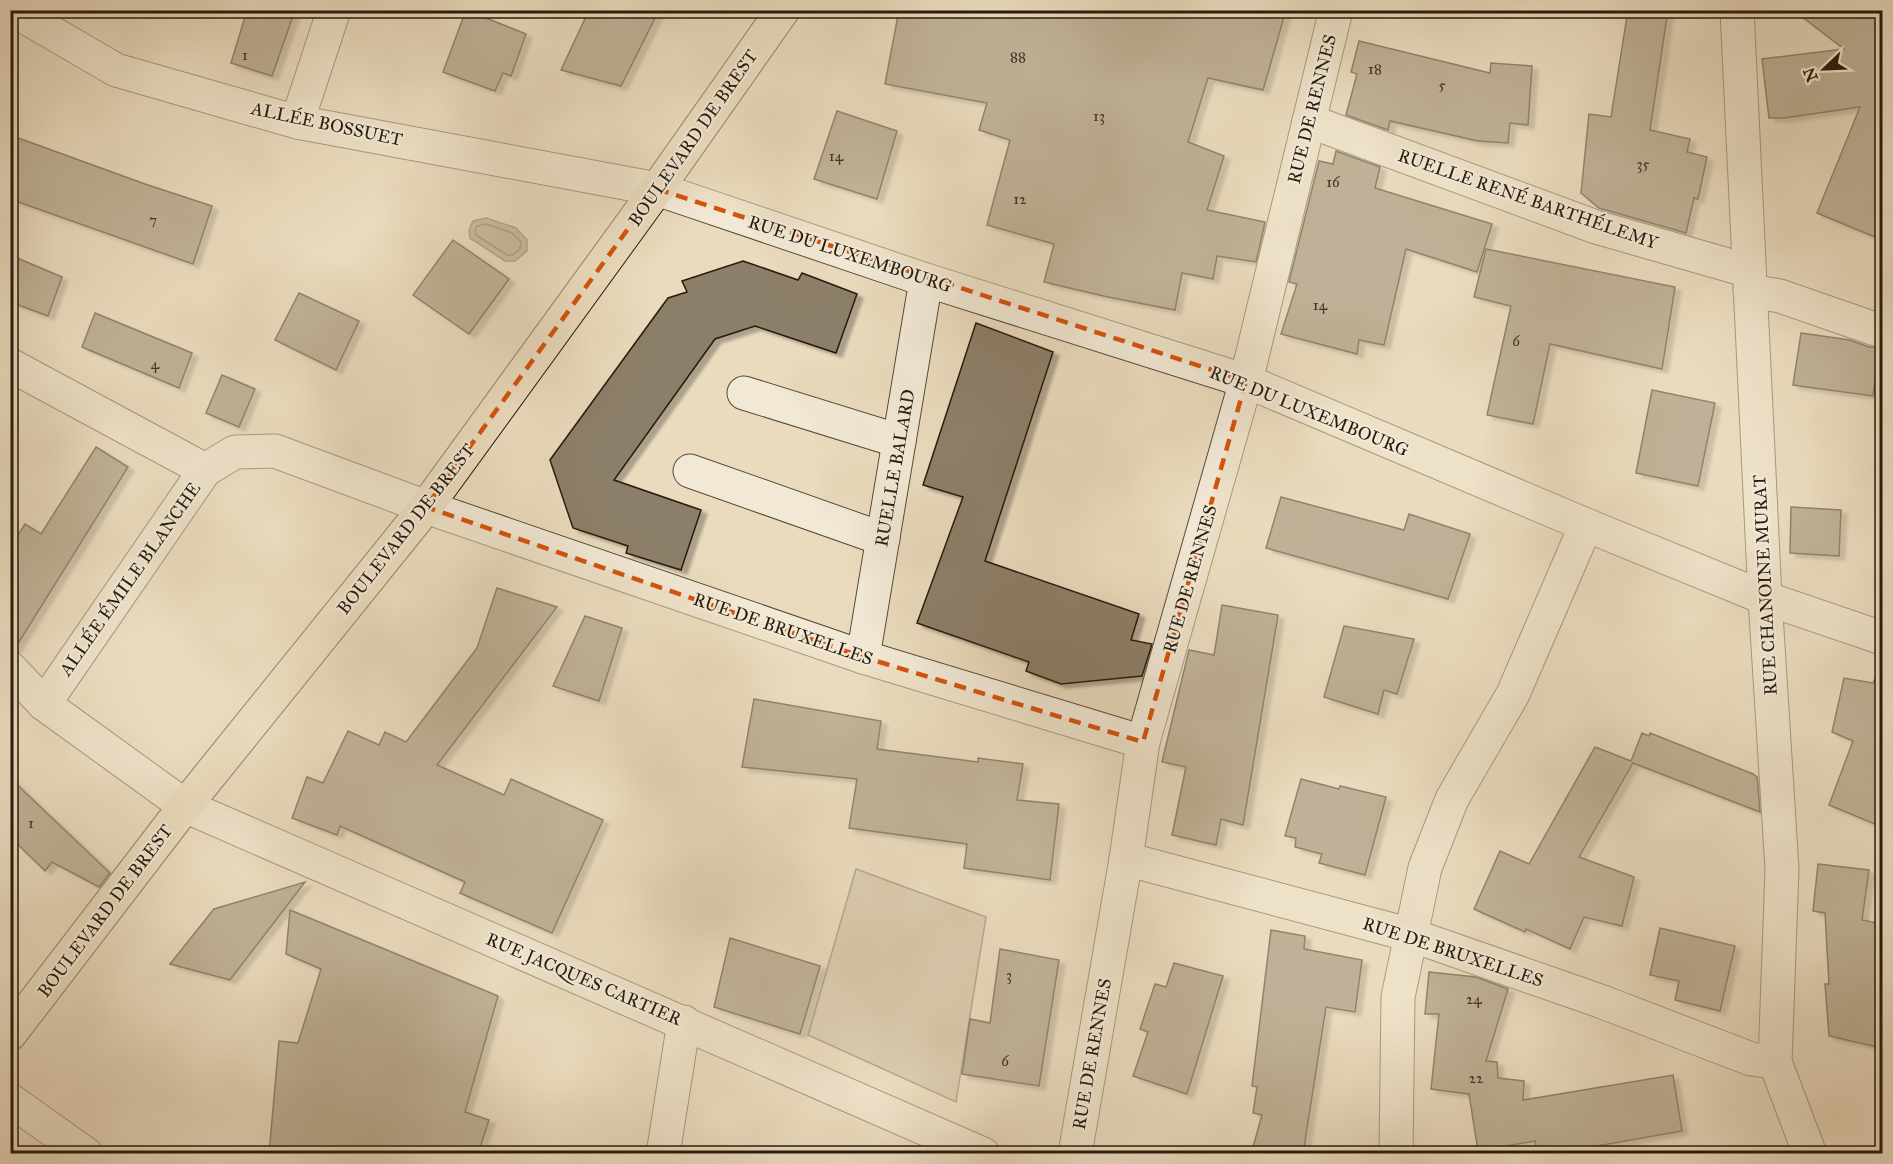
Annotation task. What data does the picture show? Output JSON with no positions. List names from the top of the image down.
{
  "streets": {
    "main road": ["BOULEVARD DE BREST"],
    "street": [
      "RUE DE RENNES",
      "ALLÉE BOSSUET",
      "RUELLE RENÉ BARTHÉLEMY",
      "RUE DU LUXEMBOURG",
      "RUELLE BALARD",
      "ALLÉE ÉMILE BLANCHE",
      "RUE CHANOINE MURAT",
      "RUE DE BRUXELLES",
      "RUE JACQUES CARTIER"
    ]
  },
  "crossings": [
    ["RUE DE RENNES", "RUELLE RENÉ BARTHÉLEMY"],
    ["RUE DE RENNES", "RUE DU LUXEMBOURG"],
    ["RUE DE RENNES", "RUE DE BRUXELLES"],
    ["ALLÉE BOSSUET", "BOULEVARD DE BREST"],
    ["ALLÉE BOSSUET", "RUE DU LUXEMBOURG"],
    ["BOULEVARD DE BREST", "RUE DU LUXEMBOURG"],
    ["BOULEVARD DE BREST", "ALLÉE ÉMILE BLANCHE"],
    ["BOULEVARD DE BREST", "RUE DE BRUXELLES"],
    ["BOULEVARD DE BREST", "RUE JACQUES CARTIER"],
    ["RUELLE RENÉ BARTHÉLEMY", "RUE CHANOINE MURAT"],
    ["RUE DU LUXEMBOURG", "RUELLE BALARD"],
    ["RUE DU LUXEMBOURG", "RUE CHANOINE MURAT"],
    ["RUELLE BALARD", "RUE DE BRUXELLES"],
    ["ALLÉE ÉMILE BLANCHE", "RUE DE BRUXELLES"],
    ["ALLÉE ÉMILE BLANCHE", "RUE JACQUES CARTIER"],
    ["RUE CHANOINE MURAT", "RUE DE BRUXELLES"]
  ],
  "house_numbers": [
    "1",
    "88",
    "18",
    "5",
    "13",
    "14",
    "35",
    "16",
    "12",
    "7",
    "14",
    "6",
    "4",
    "1",
    "3",
    "24",
    "6",
    "22"
  ],
  "north": "bottom left"
}
